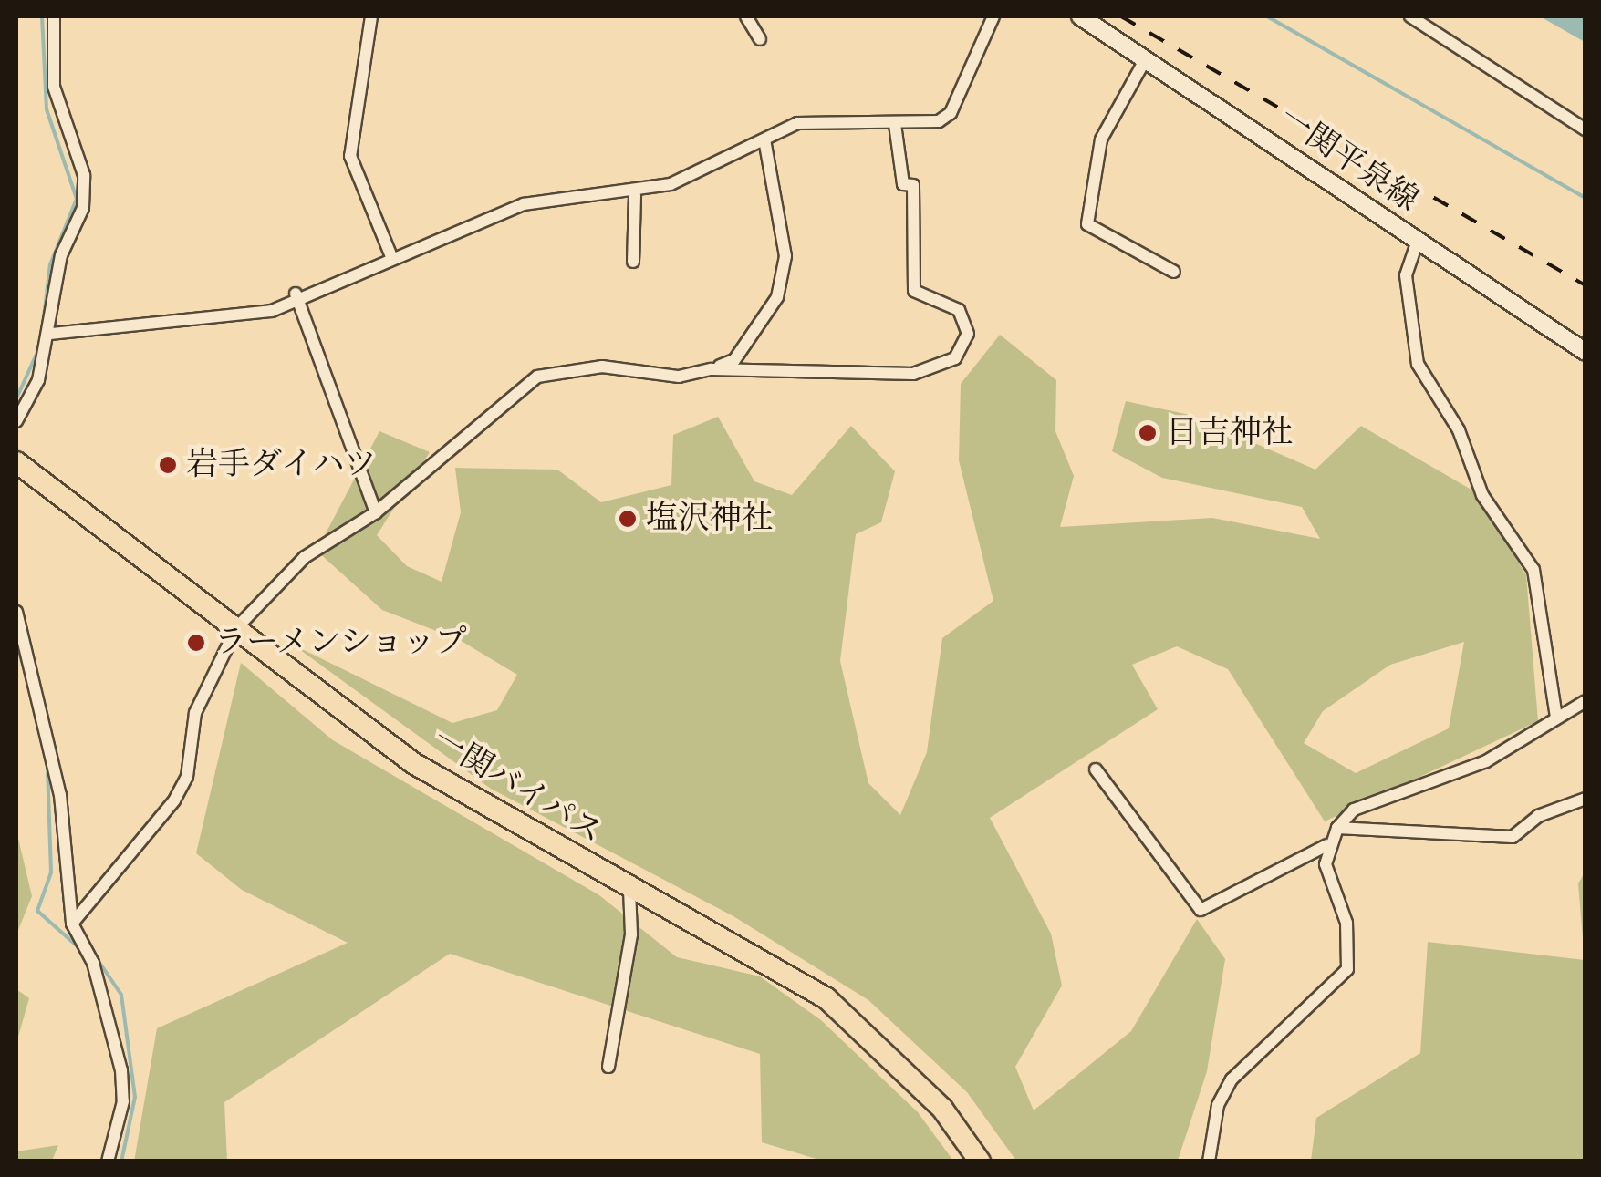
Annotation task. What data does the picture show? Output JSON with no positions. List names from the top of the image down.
{
  "streets": {
    "highway": ["一関バイパス"],
    "main road": ["一関平泉線"]
  },
  "places": [
    "日吉神社",
    "岩手ダイハツ",
    "塩沢神社",
    "ラーメンショップ"
  ]
}
